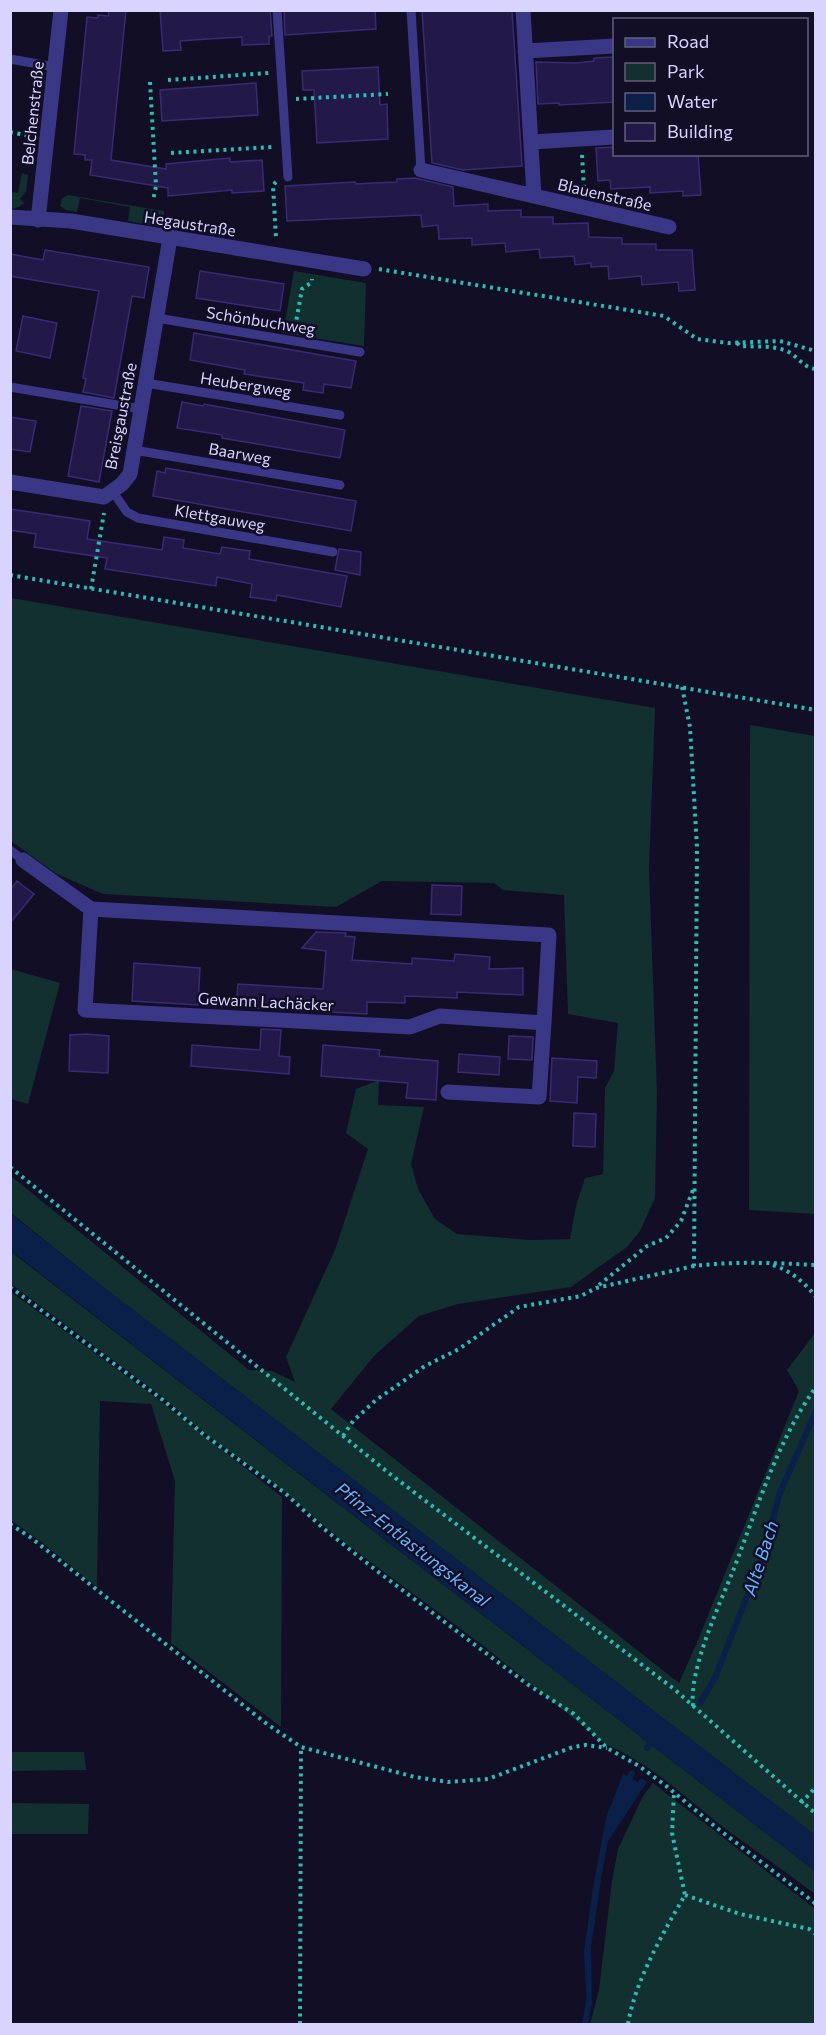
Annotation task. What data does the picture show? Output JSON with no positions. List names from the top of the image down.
{
  "streets": {
    "street": [
      "Belchenstraße",
      "Blauenstraße",
      "Hegaustraße",
      "Breisgaustraße",
      "Gewann Lachäcker"
    ],
    "lane": [
      "Schönbuchweg",
      "Heubergweg",
      "Baarweg",
      "Klettgauweg"
    ]
  },
  "crossings": [
    ["Belchenstraße", "Hegaustraße"],
    ["Hegaustraße", "Breisgaustraße"],
    ["Schönbuchweg", "Breisgaustraße"],
    ["Heubergweg", "Breisgaustraße"],
    ["Breisgaustraße", "Baarweg"],
    ["Breisgaustraße", "Klettgauweg"]
  ],
  "water": ["Pfinz-Entlastungskanal", "Alte Bach"],
  "legend": [
    "Road",
    "Park",
    "Water",
    "Building"
  ]
}
